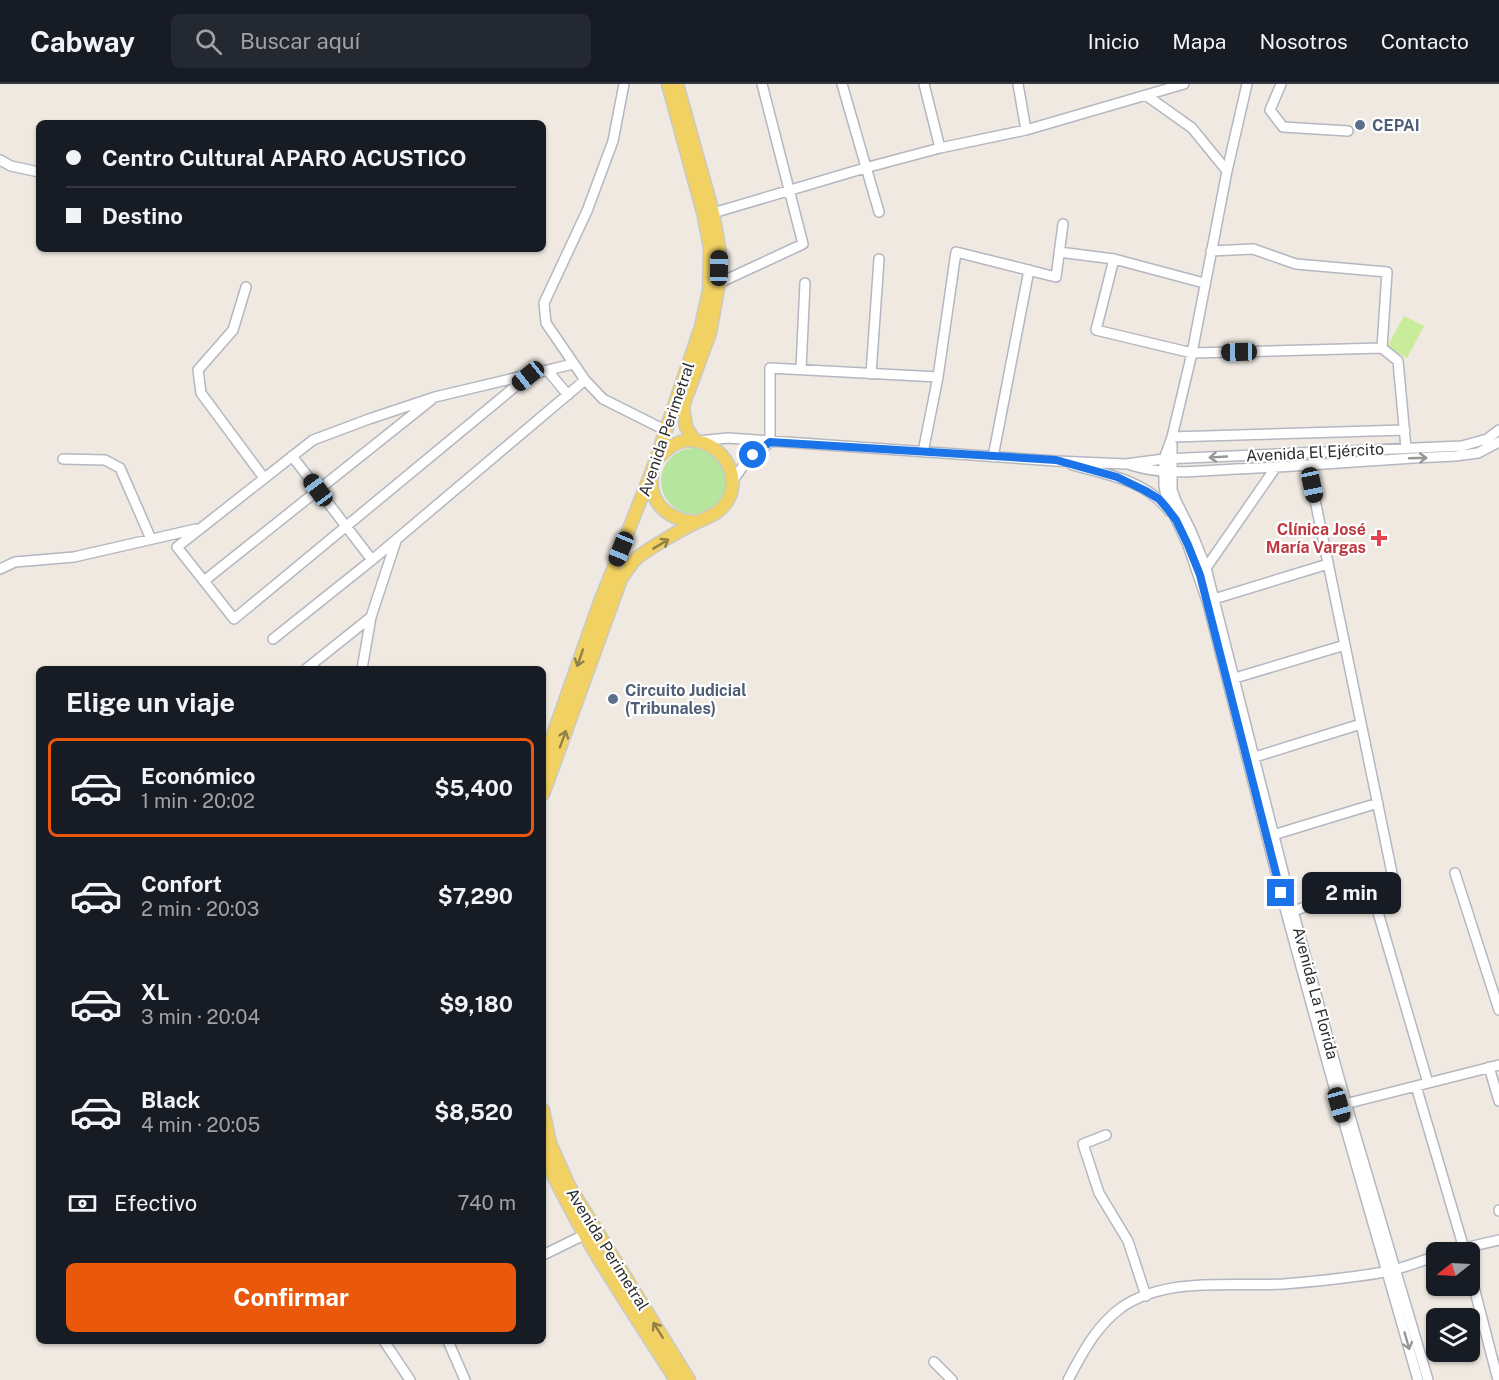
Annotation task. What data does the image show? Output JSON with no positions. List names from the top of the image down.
{
  "streets": {
    "main road": ["Avenida Perimetral"],
    "street": ["Avenida El Ejército", "Avenida La Florida"]
  },
  "crossings": [
    ["Avenida Perimetral", "Avenida El Ejército"],
    ["Avenida El Ejército", "Avenida La Florida"]
  ],
  "places": {
    "other": ["CEPAI", "Circuito Judicial (Tribunales)"],
    "health": ["Clínica José María Vargas"]
  },
  "north": "left",
  "page": {
    "header": "Cabway",
    "search": "Buscar aquí",
    "nav": [
      "Inicio",
      "Mapa",
      "Nosotros",
      "Contacto"
    ],
    "banner": ["Centro Cultural APARO ACUSTICO", "Destino"],
    "heading": "Elige un viaje",
    "list": [
      {
        "name": "Económico",
        "note": "1 min · 20:02",
        "value": "$5,400"
      },
      {
        "name": "Confort",
        "note": "2 min · 20:03",
        "value": "$7,290"
      },
      {
        "name": "XL",
        "note": "3 min · 20:04",
        "value": "$9,180"
      },
      {
        "name": "Black",
        "note": "4 min · 20:05",
        "value": "$8,520"
      }
    ],
    "bubble": "2 min",
    "pay": ["Efectivo", "740 m"],
    "buttons": "Confirmar"
  }
}
